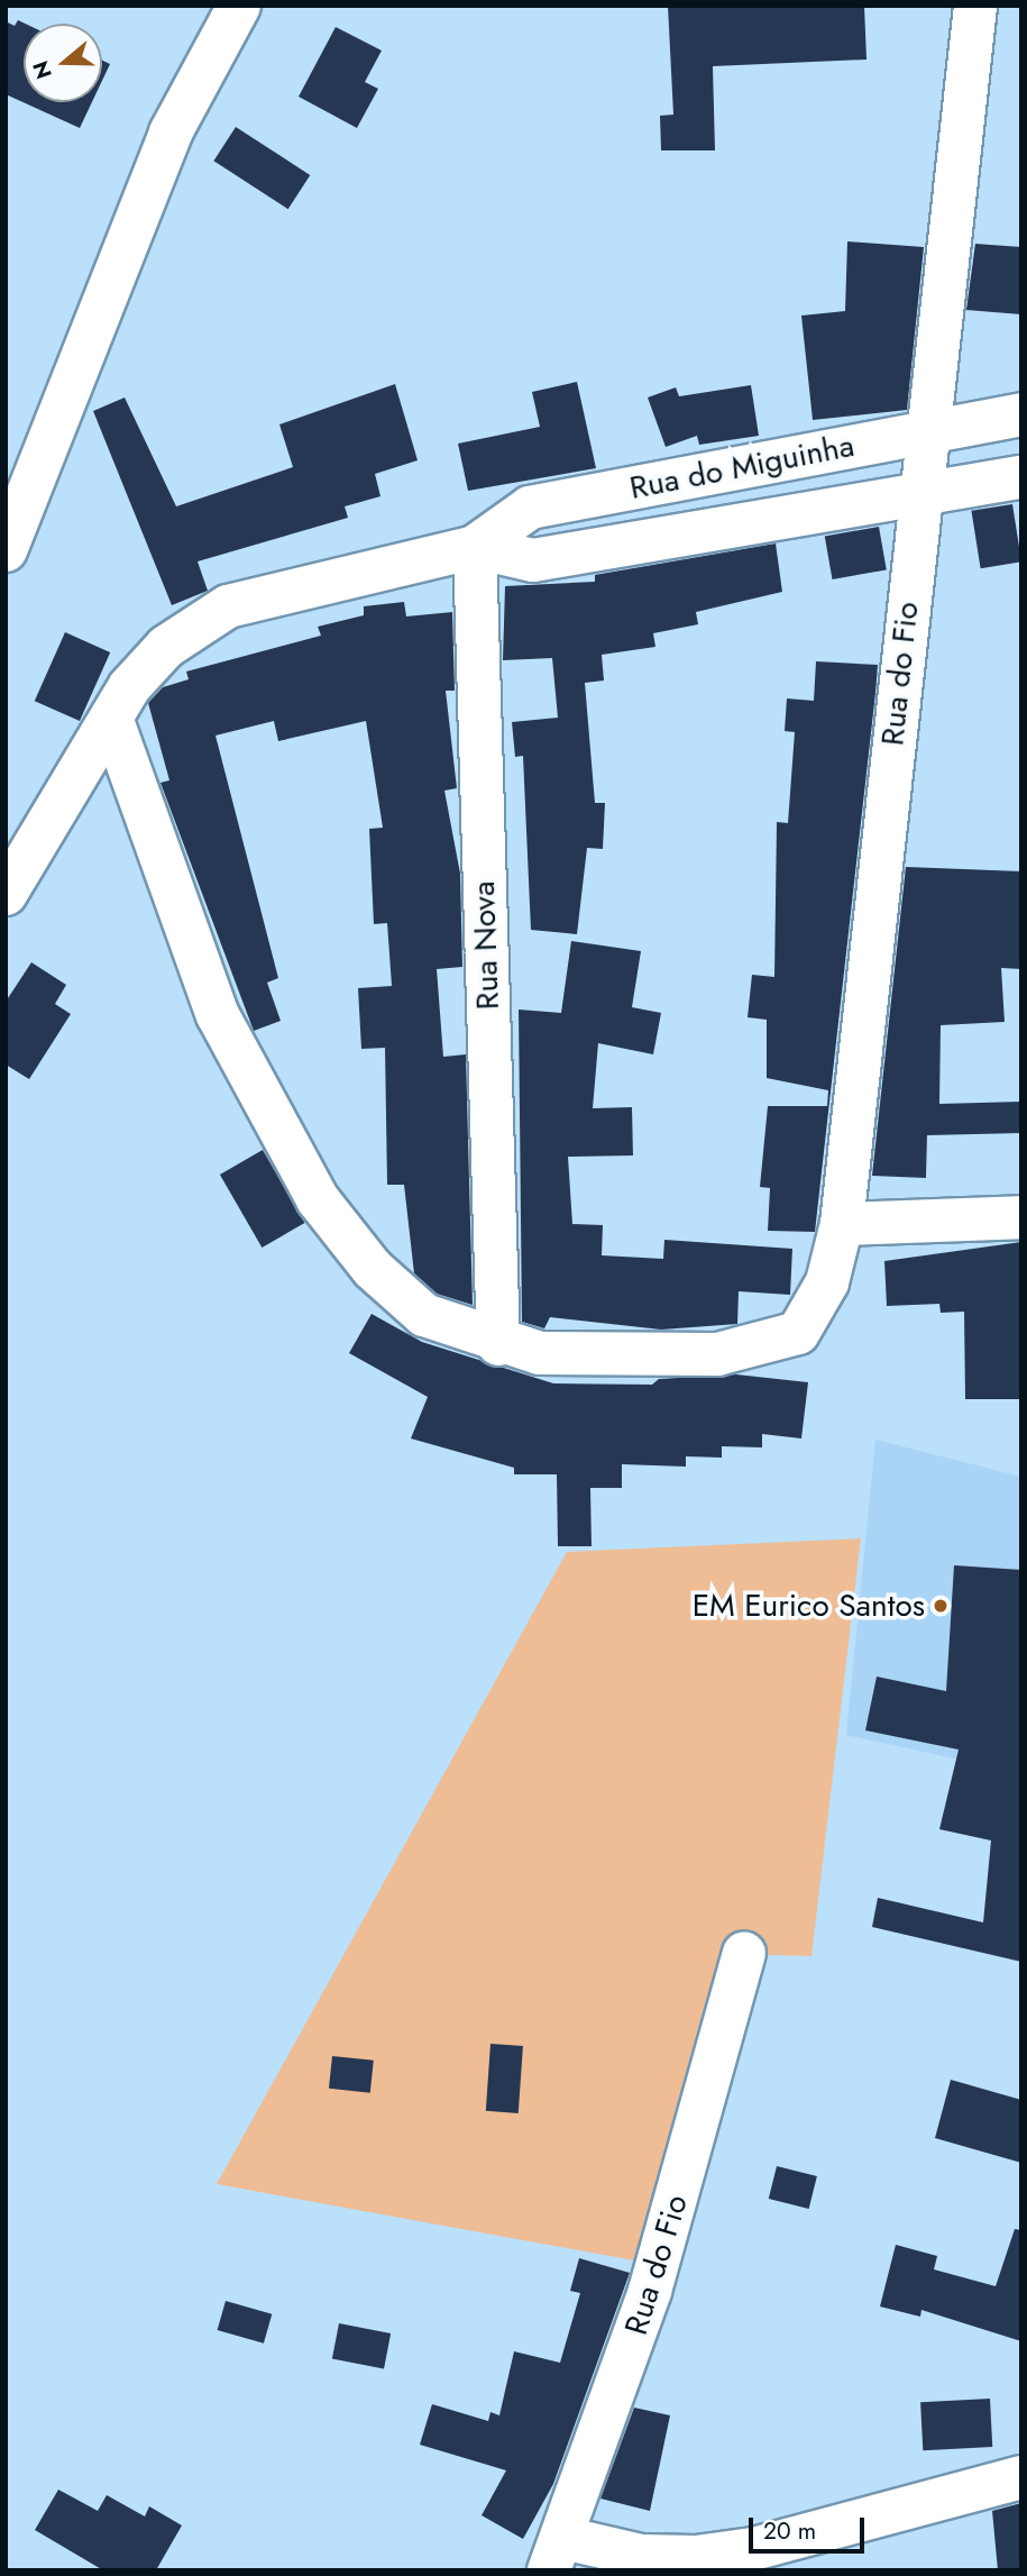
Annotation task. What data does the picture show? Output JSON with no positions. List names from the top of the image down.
{
  "streets": {
    "street": ["Rua do Miguinha", "Rua do Fio", "Rua Nova"]
  },
  "crossings": [
    ["Rua do Miguinha", "Rua do Fio"],
    ["Rua do Miguinha", "Rua Nova"],
    ["Rua do Fio", "Rua Nova"]
  ],
  "places": ["EM Eurico Santos"],
  "scale_bar": "20 m",
  "north": "left"
}
